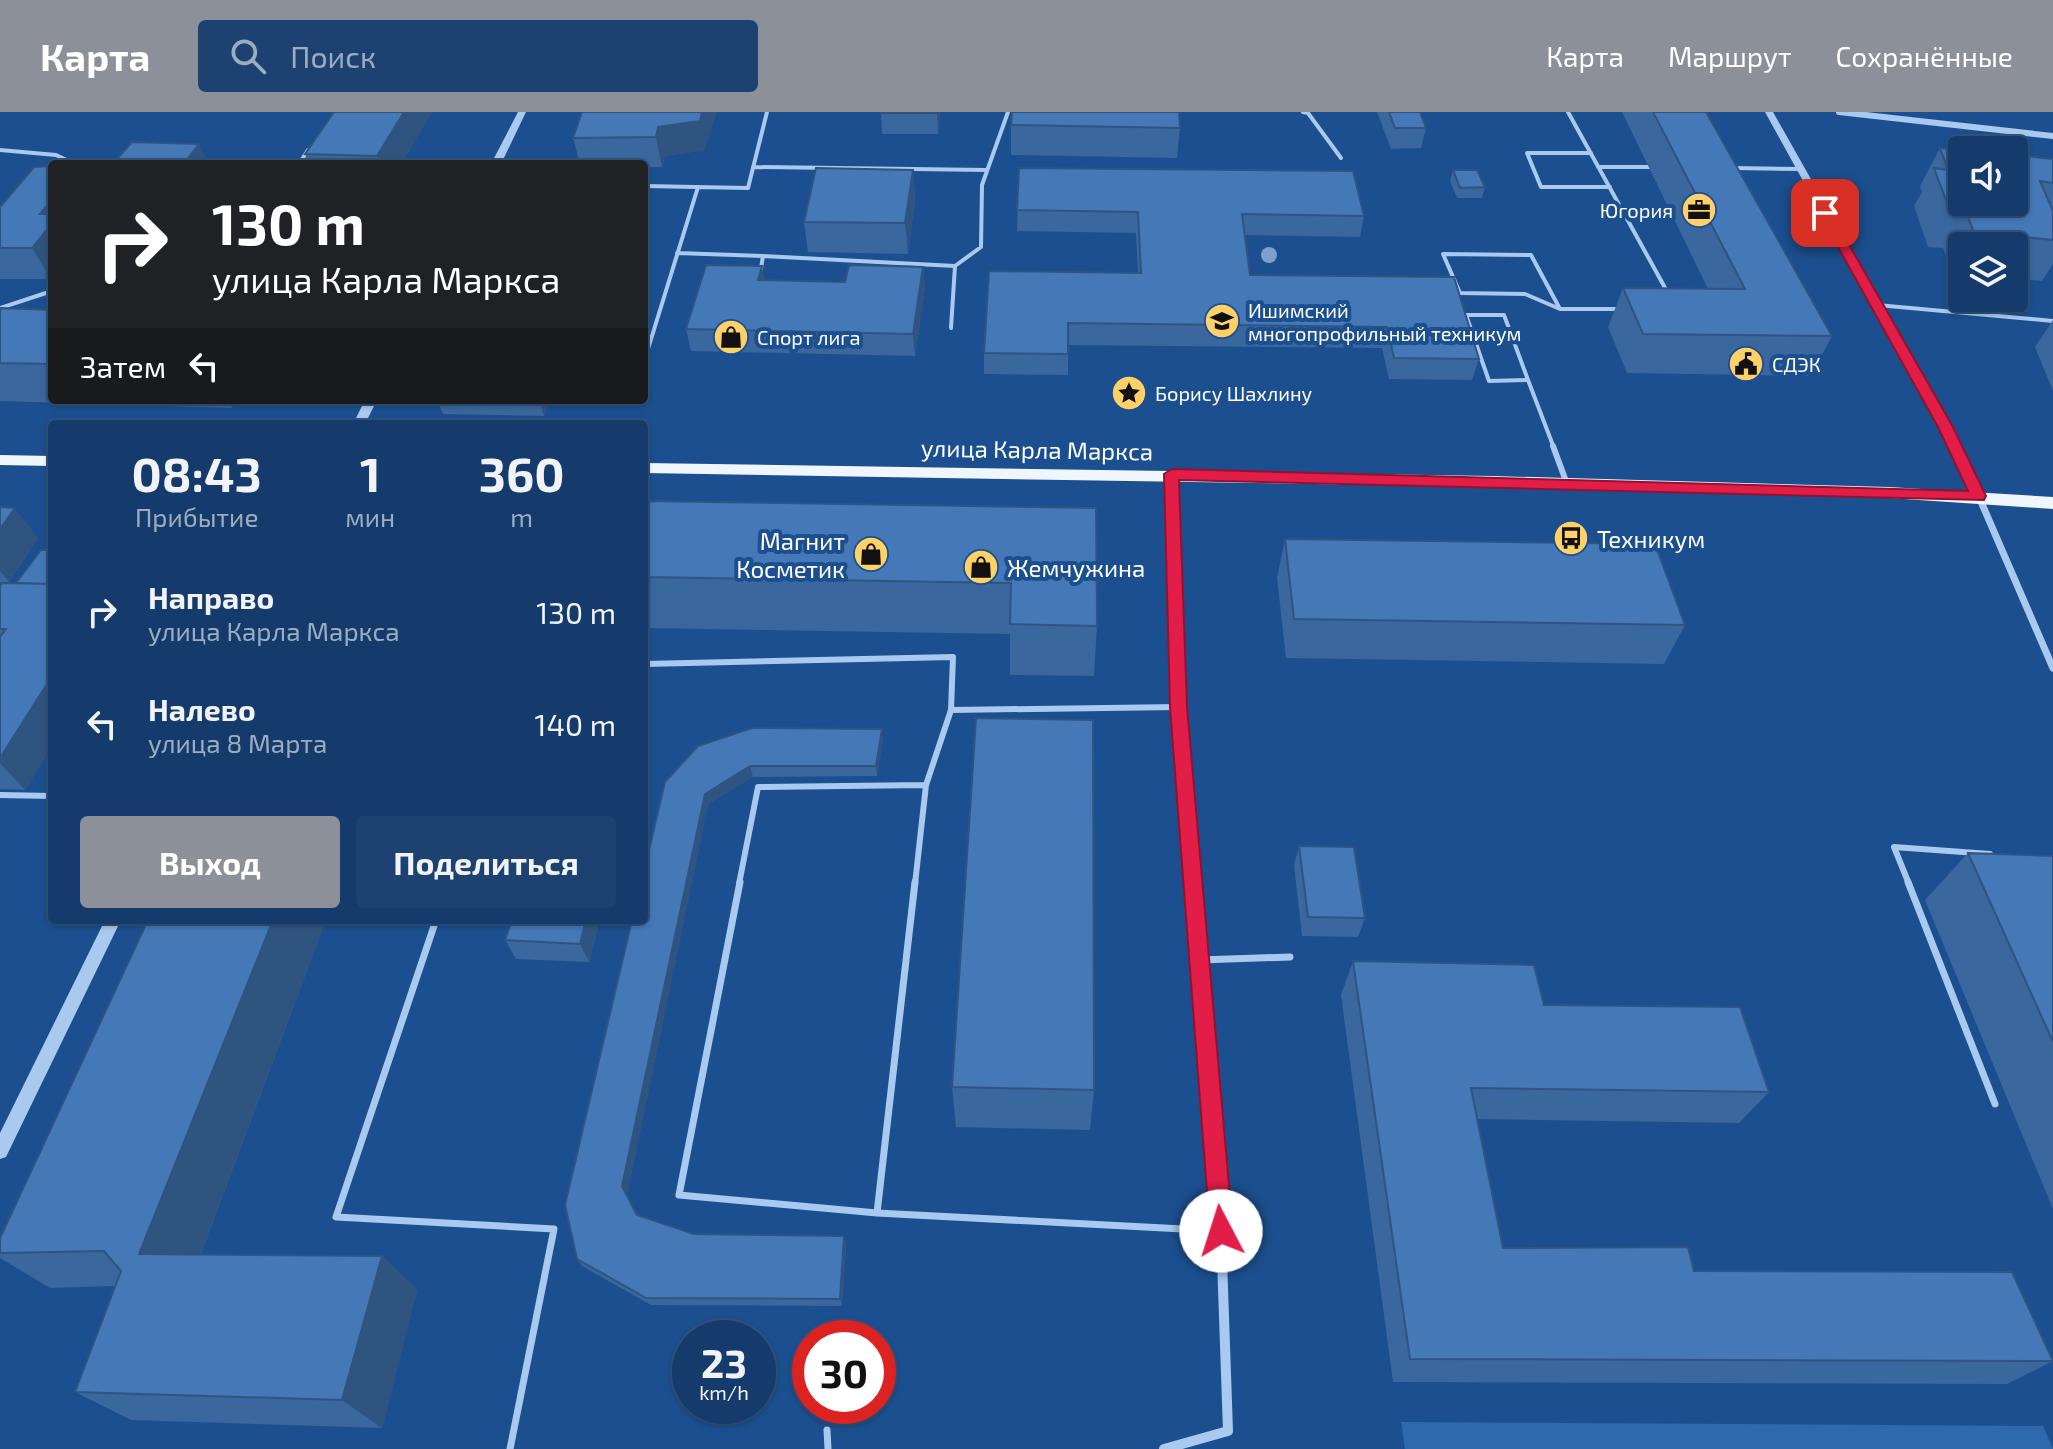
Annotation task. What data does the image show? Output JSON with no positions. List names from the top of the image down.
{
  "streets": {
    "main road": ["улица Карла Маркса"]
  },
  "places": {
    "office": ["Югория"],
    "school or university": ["Ишимский многопрофильный техникум"],
    "shop": ["Спорт лига", "Магнит Косметик", "Жемчужина"],
    "public building": ["СДЭК"],
    "place": ["Борису Шахлину"],
    "bus stop": ["Техникум"]
  },
  "page": {
    "header": "Карта",
    "search": "Поиск",
    "nav": ["Карта", "Маршрут", "Сохранённые"],
    "turn": ["130 m", "улица Карла Маркса"],
    "then": "Затем",
    "eta": [
      "08:43",
      "Прибытие",
      "1",
      "мин",
      "360",
      "m"
    ],
    "list": [
      {
        "name": "Направо",
        "note": "улица Карла Маркса",
        "value": "130 m"
      },
      {
        "name": "Налево",
        "note": "улица 8 Марта",
        "value": "140 m"
      }
    ],
    "buttons": ["Выход", "Поделиться"],
    "speed": "23 km/h",
    "limit": "30"
  }
}
